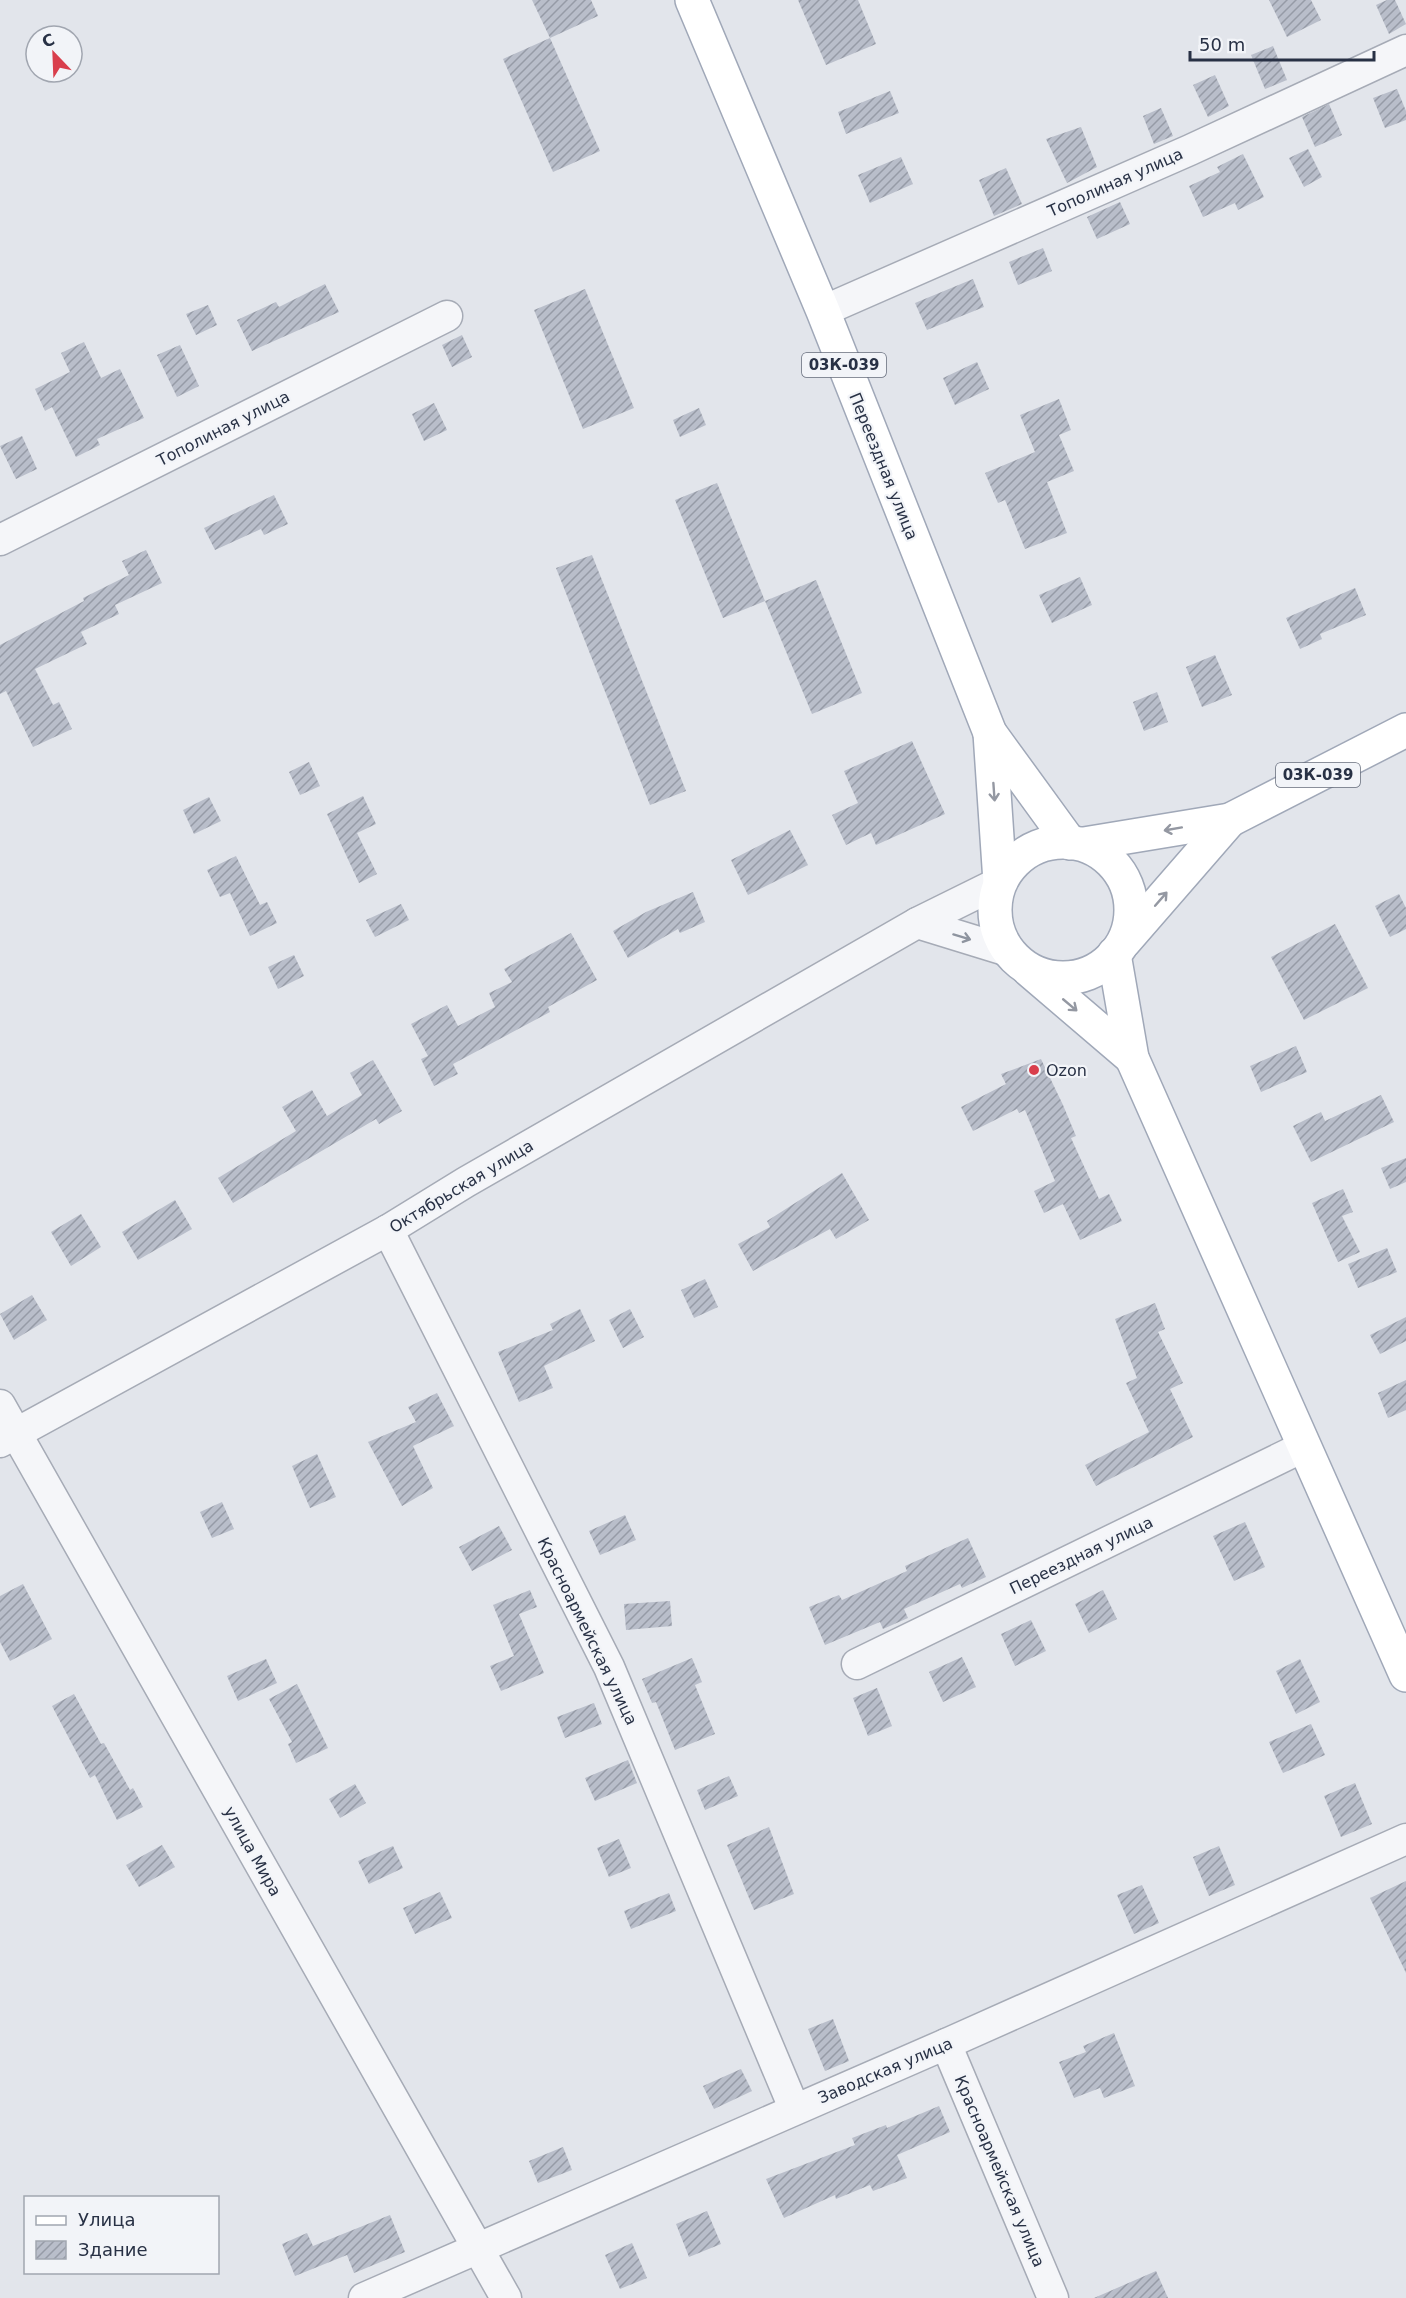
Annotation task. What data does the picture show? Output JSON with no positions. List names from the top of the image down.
{
  "streets": {
    "main road": ["03К-039", "Переездная улица"],
    "street": [
      "Тополиная улица",
      "Октябрьская улица",
      "Красноармейская улица",
      "улица Мира",
      "Заводская улица"
    ]
  },
  "crossings": [
    ["Тополиная улица", "Переездная улица"],
    ["03К-039", "Переездная улица"],
    ["03К-039", "Октябрьская улица"],
    ["Переездная улица", "Октябрьская улица"],
    ["Октябрьская улица", "Красноармейская улица"],
    ["Октябрьская улица", "улица Мира"],
    ["Красноармейская улица", "Заводская улица"],
    ["улица Мира", "Заводская улица"]
  ],
  "places": ["Ozon"],
  "legend": ["Улица", "Здание"],
  "scale_bar": "50 m",
  "north": "top left"
}
